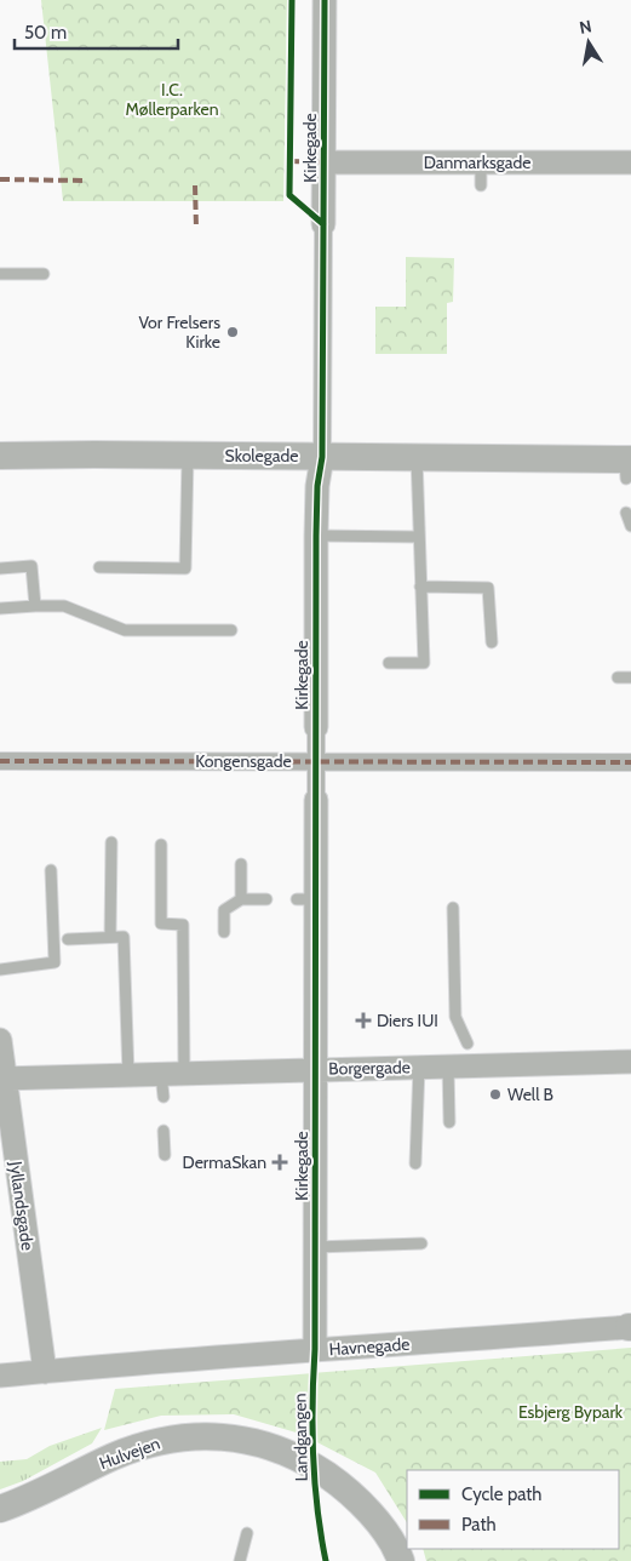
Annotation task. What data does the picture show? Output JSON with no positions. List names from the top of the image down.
{
  "streets": {
    "street": [
      "Kirkegade",
      "Danmarksgade",
      "Skolegade",
      "Kongensgade",
      "Borgergade",
      "Jyllandsgade",
      "Havnegade",
      "Hulvejen"
    ],
    "cycle path": ["Landgangen"]
  },
  "crossings": [
    ["Kirkegade", "Danmarksgade"],
    ["Kirkegade", "Skolegade"],
    ["Kirkegade", "Kongensgade"],
    ["Kirkegade", "Borgergade"],
    ["Kirkegade", "Havnegade"],
    ["Borgergade", "Jyllandsgade"],
    ["Jyllandsgade", "Havnegade"]
  ],
  "parks": ["I.C. Møllerparken", "Esbjerg Bypark"],
  "places": {
    "other": ["Vor Frelsers Kirke", "Well B"],
    "health": ["Diers IUI", "DermaSkan"]
  },
  "legend": ["Cycle path", "Path"],
  "scale_bar": "50 m",
  "north": "top"
}
